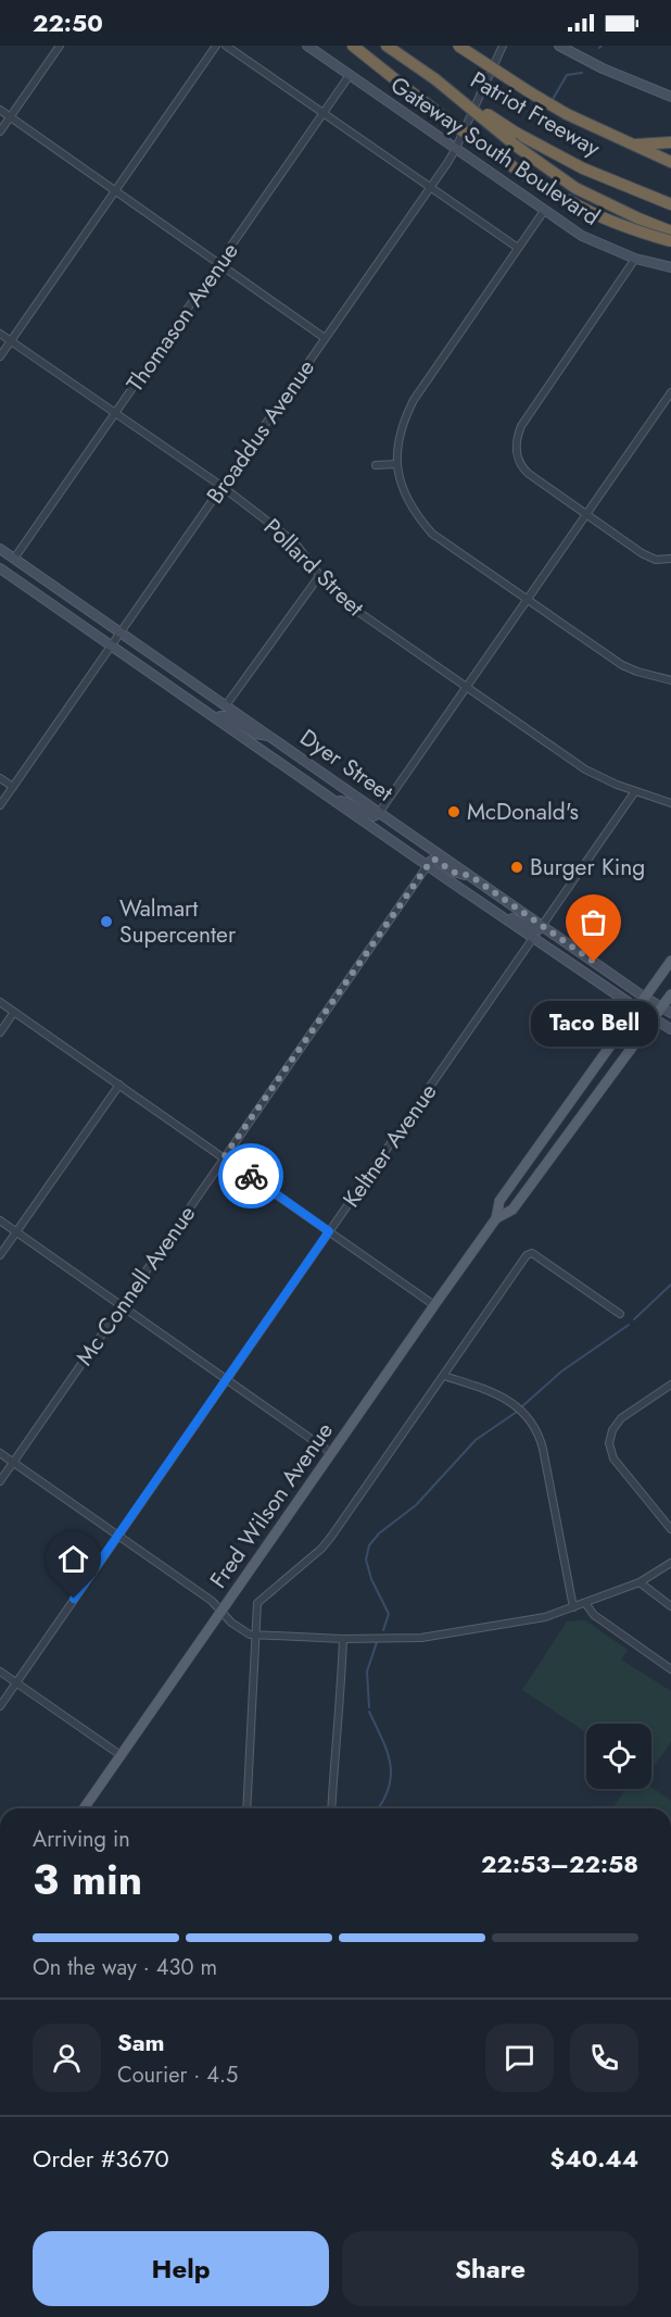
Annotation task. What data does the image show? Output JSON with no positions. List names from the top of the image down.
{
  "streets": {
    "highway": ["Patriot Freeway"],
    "main road": ["Gateway South Boulevard", "Dyer Street", "Fred Wilson Avenue"],
    "street": [
      "Thomason Avenue",
      "Broaddus Avenue",
      "Pollard Street",
      "Keltner Avenue",
      "Mc Connell Avenue"
    ]
  },
  "crossings": [
    ["Gateway South Boulevard", "Thomason Avenue"],
    ["Gateway South Boulevard", "Broaddus Avenue"],
    ["Thomason Avenue", "Pollard Street"],
    ["Thomason Avenue", "Dyer Street"],
    ["Broaddus Avenue", "Pollard Street"],
    ["Broaddus Avenue", "Dyer Street"],
    ["Dyer Street", "Keltner Avenue"],
    ["Dyer Street", "Mc Connell Avenue"],
    ["Dyer Street", "Fred Wilson Avenue"]
  ],
  "places": [
    "McDonald's",
    "Burger King",
    "Walmart Supercenter",
    "Taco Bell"
  ],
  "page": {
    "status": "22:50",
    "bubble": "Taco Bell",
    "heading": ["3 min", "Arriving in", "22:53–22:58"],
    "panel": [
      "Sam",
      "Courier · 4.5",
      "Order #3670",
      "$40.44"
    ],
    "bar": "On the way · 430 m",
    "buttons": ["Help", "Share"]
  }
}
